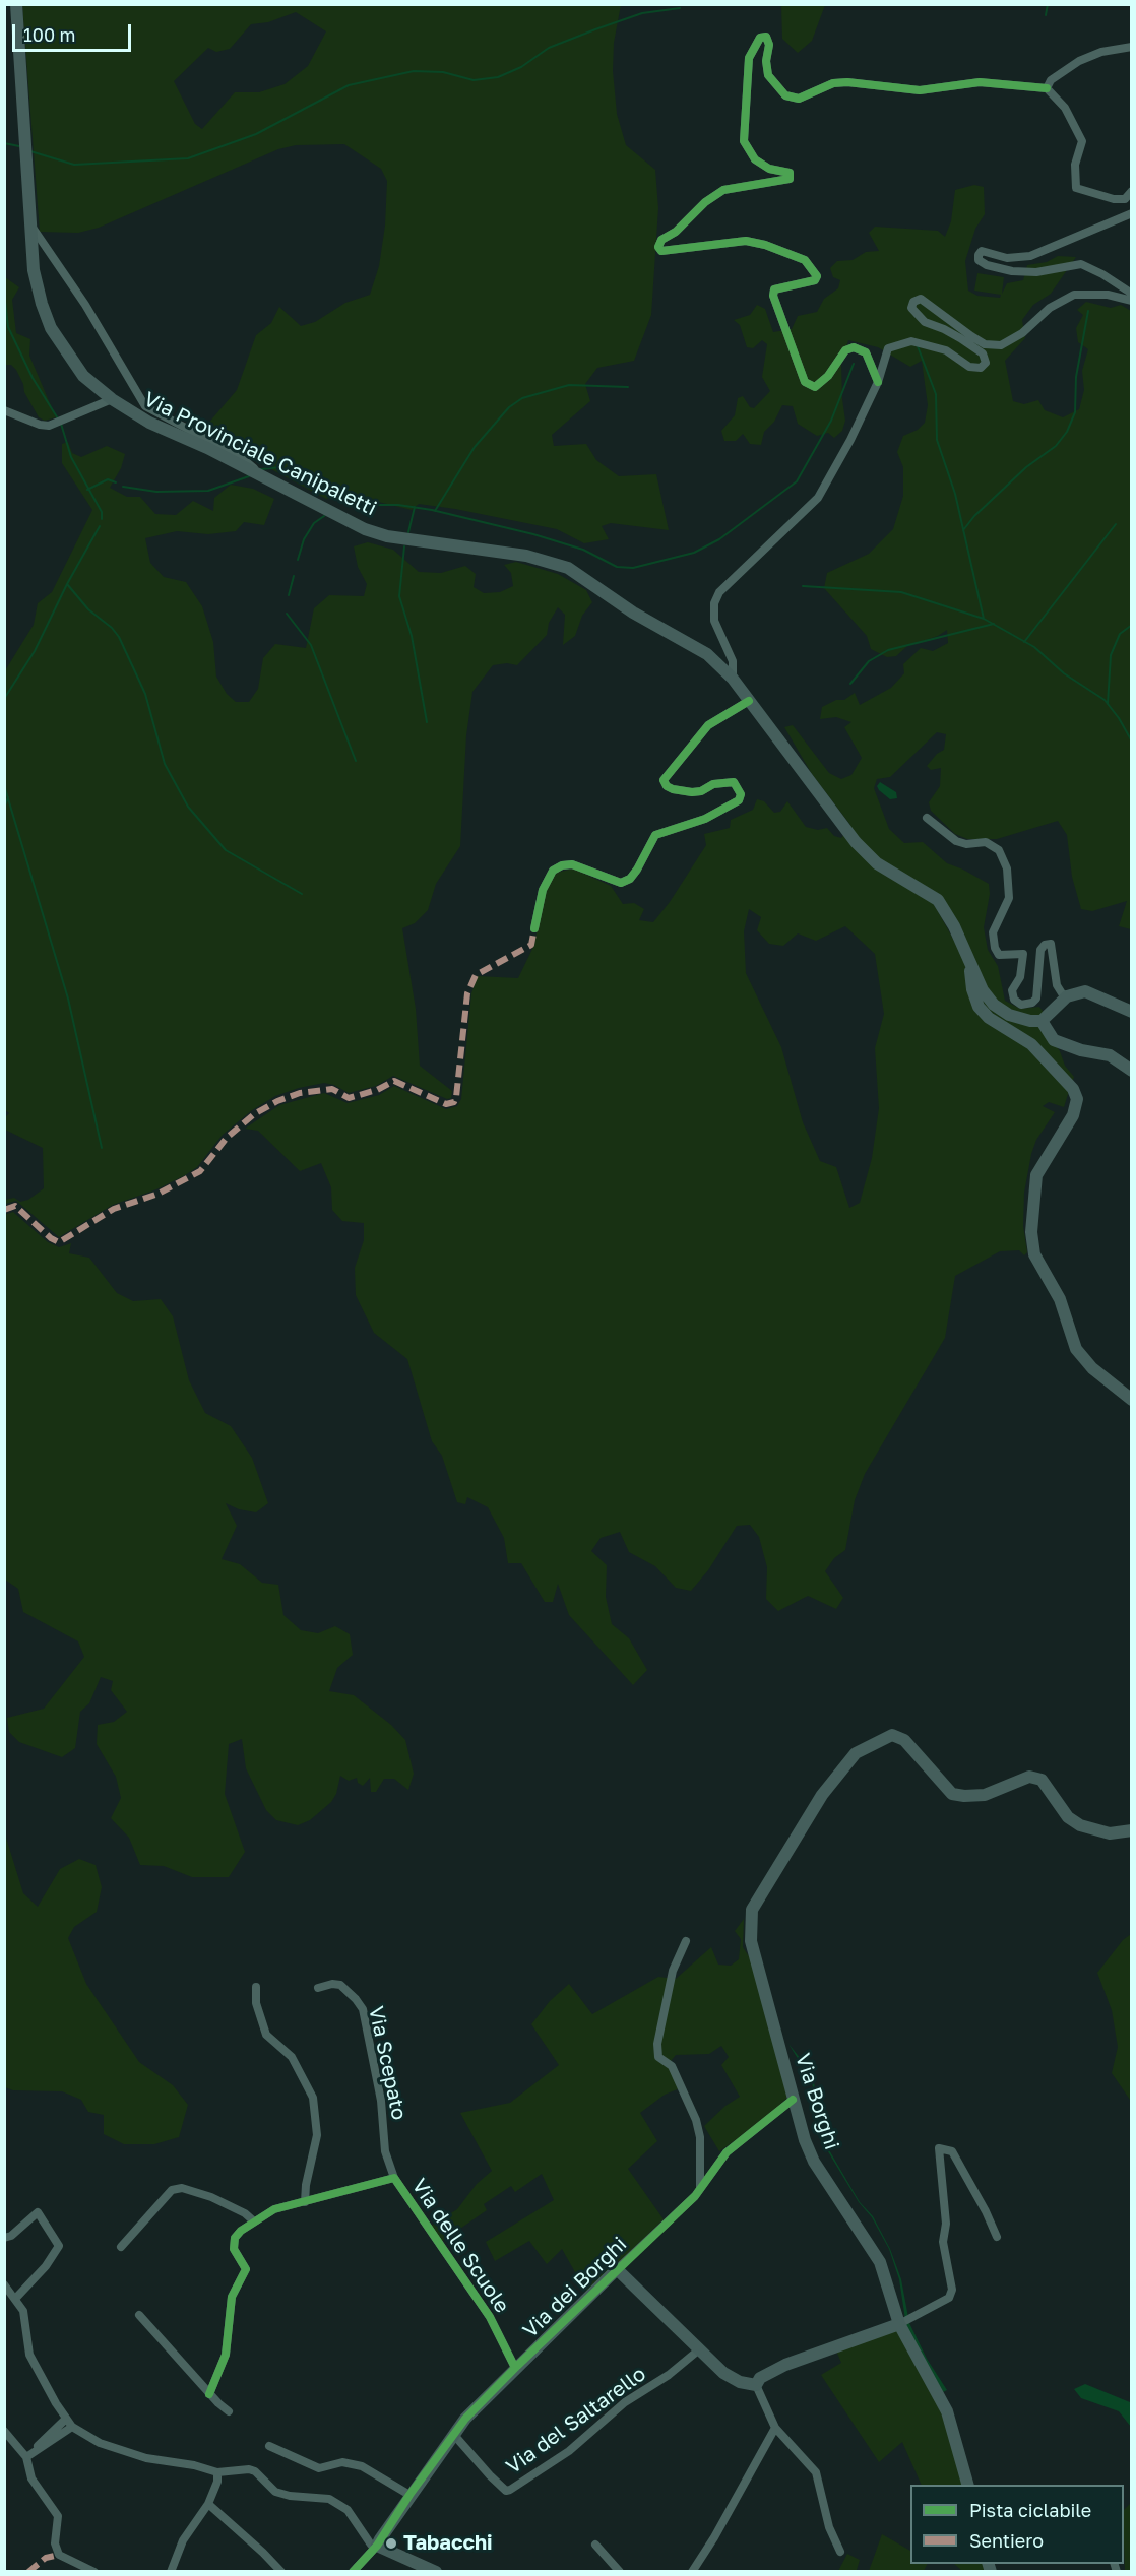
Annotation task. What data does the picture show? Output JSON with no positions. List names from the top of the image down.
{
  "streets": {
    "main road": ["Via Provinciale Canipaletti", "Via Borghi", "Via dei Borghi"],
    "street": ["Via Scepato", "Via delle Scuole", "Via del Saltarello"]
  },
  "crossings": [
    ["Via Scepato", "Via delle Scuole"],
    ["Via Borghi", "Via dei Borghi"],
    ["Via delle Scuole", "Via dei Borghi"],
    ["Via dei Borghi", "Via del Saltarello"]
  ],
  "places": ["Tabacchi"],
  "legend": ["Pista ciclabile", "Sentiero"],
  "scale_bar": "100 m"
}
